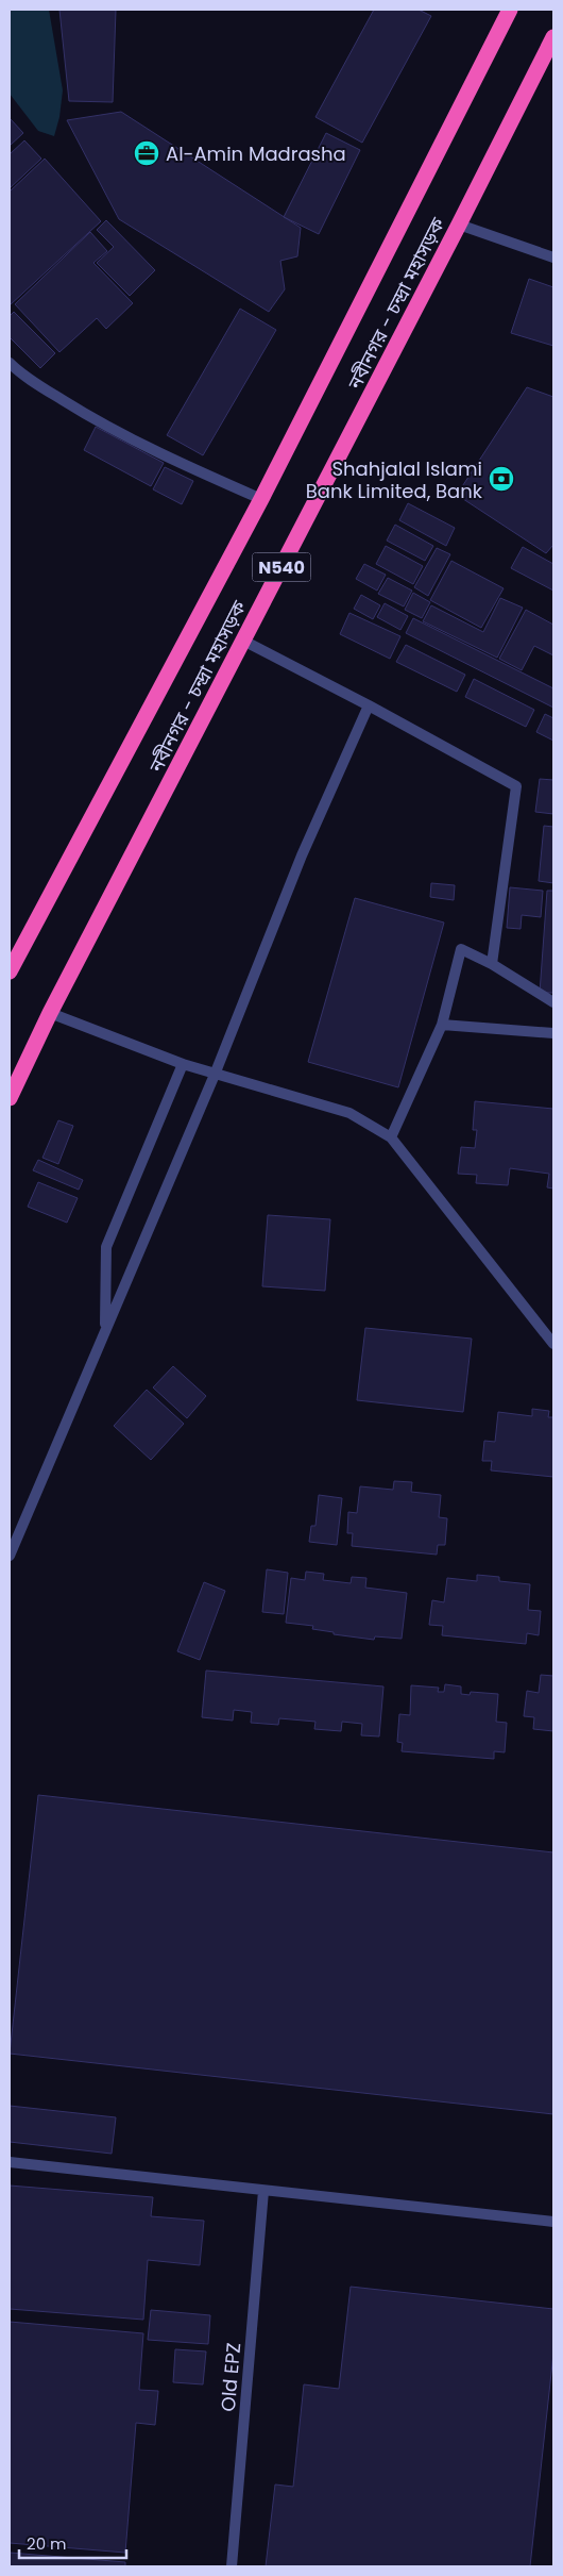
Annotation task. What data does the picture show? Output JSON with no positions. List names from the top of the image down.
{
  "streets": {
    "highway": ["নবীনগর - চন্দ্রা মহাসড়ক", "N540"],
    "street": ["Old EPZ"]
  },
  "places": {
    "office": ["Al-Amin Madrasha"],
    "bank": ["Shahjalal Islami Bank Limited, Bank"]
  },
  "scale_bar": "20 m"
}
